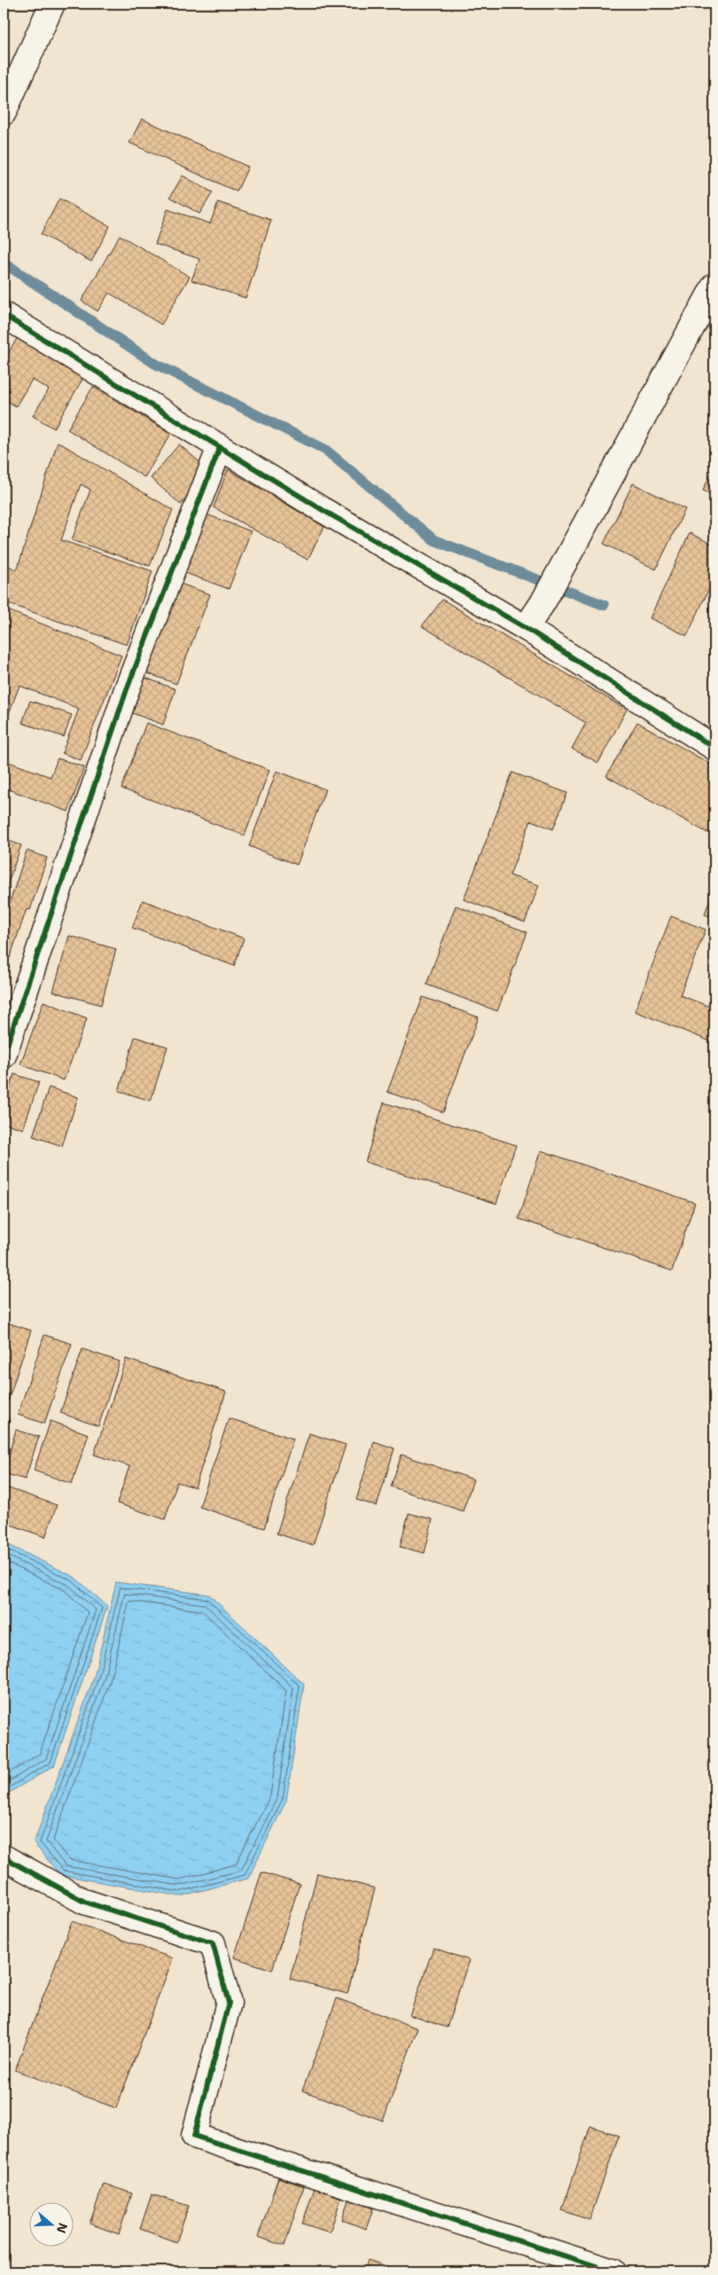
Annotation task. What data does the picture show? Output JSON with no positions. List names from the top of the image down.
{
  "north": "right"
}
